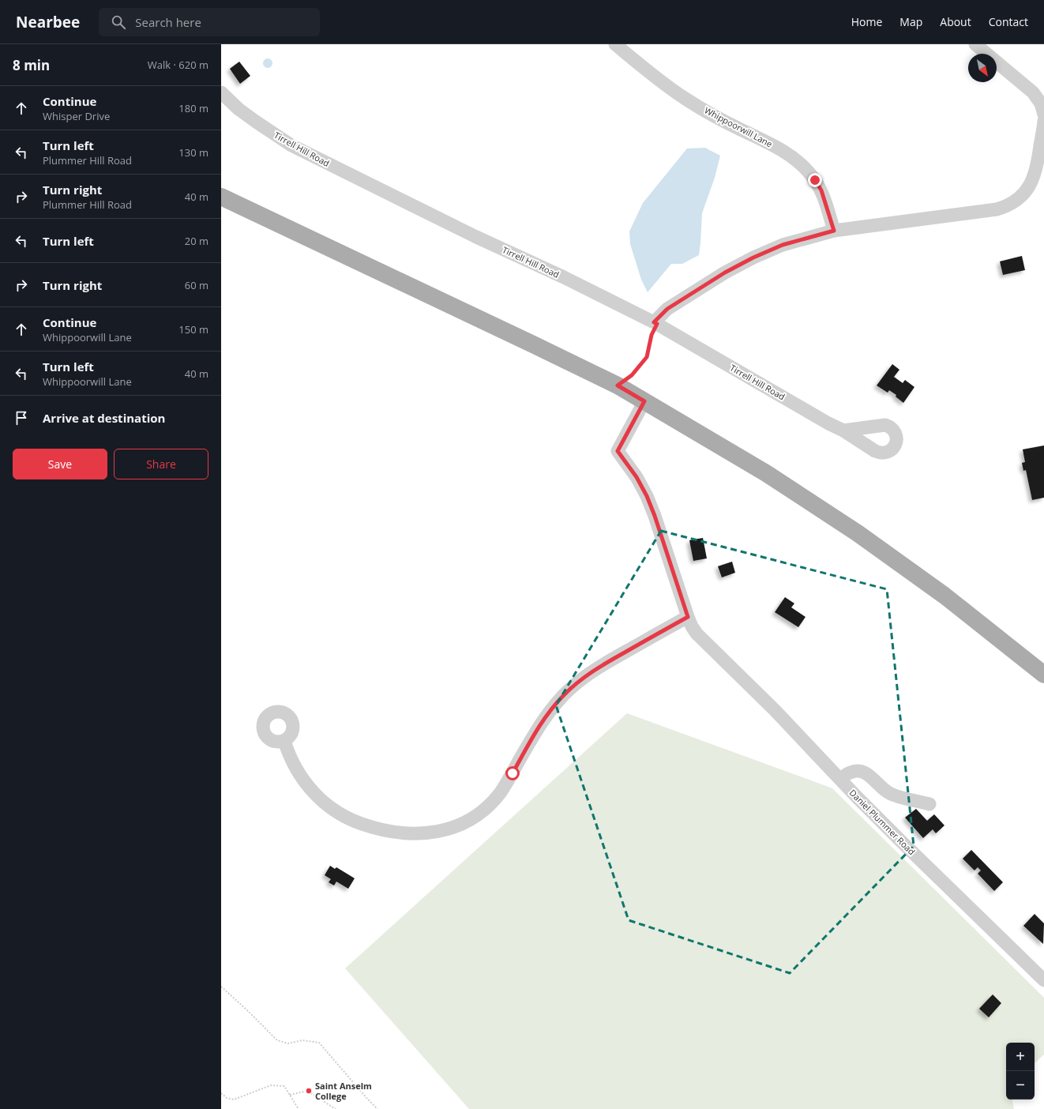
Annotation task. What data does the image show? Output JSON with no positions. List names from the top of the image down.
{
  "streets": {
    "street": ["Whippoorwill Lane", "Tirrell Hill Road", "Daniel Plummer Road"]
  },
  "places": ["Saint Anselm College"],
  "north": "bottom right",
  "page": {
    "header": "Nearbee",
    "search": "Search here",
    "nav": [
      "Home",
      "Map",
      "About",
      "Contact"
    ],
    "heading": ["8 min", "Walk · 620 m"],
    "list": [
      ["Continue", "Whisper Drive", "180 m"],
      ["Turn left", "Plummer Hill Road", "130 m"],
      ["Turn right", "Plummer Hill Road", "40 m"],
      ["Turn left", "20 m"],
      ["Turn right", "60 m"],
      ["Continue", "Whippoorwill Lane", "150 m"],
      ["Turn left", "Whippoorwill Lane", "40 m"],
      "Arrive at destination"
    ],
    "buttons": ["Save", "Share"],
    "map_buttons": ["+", "−"]
  }
}
